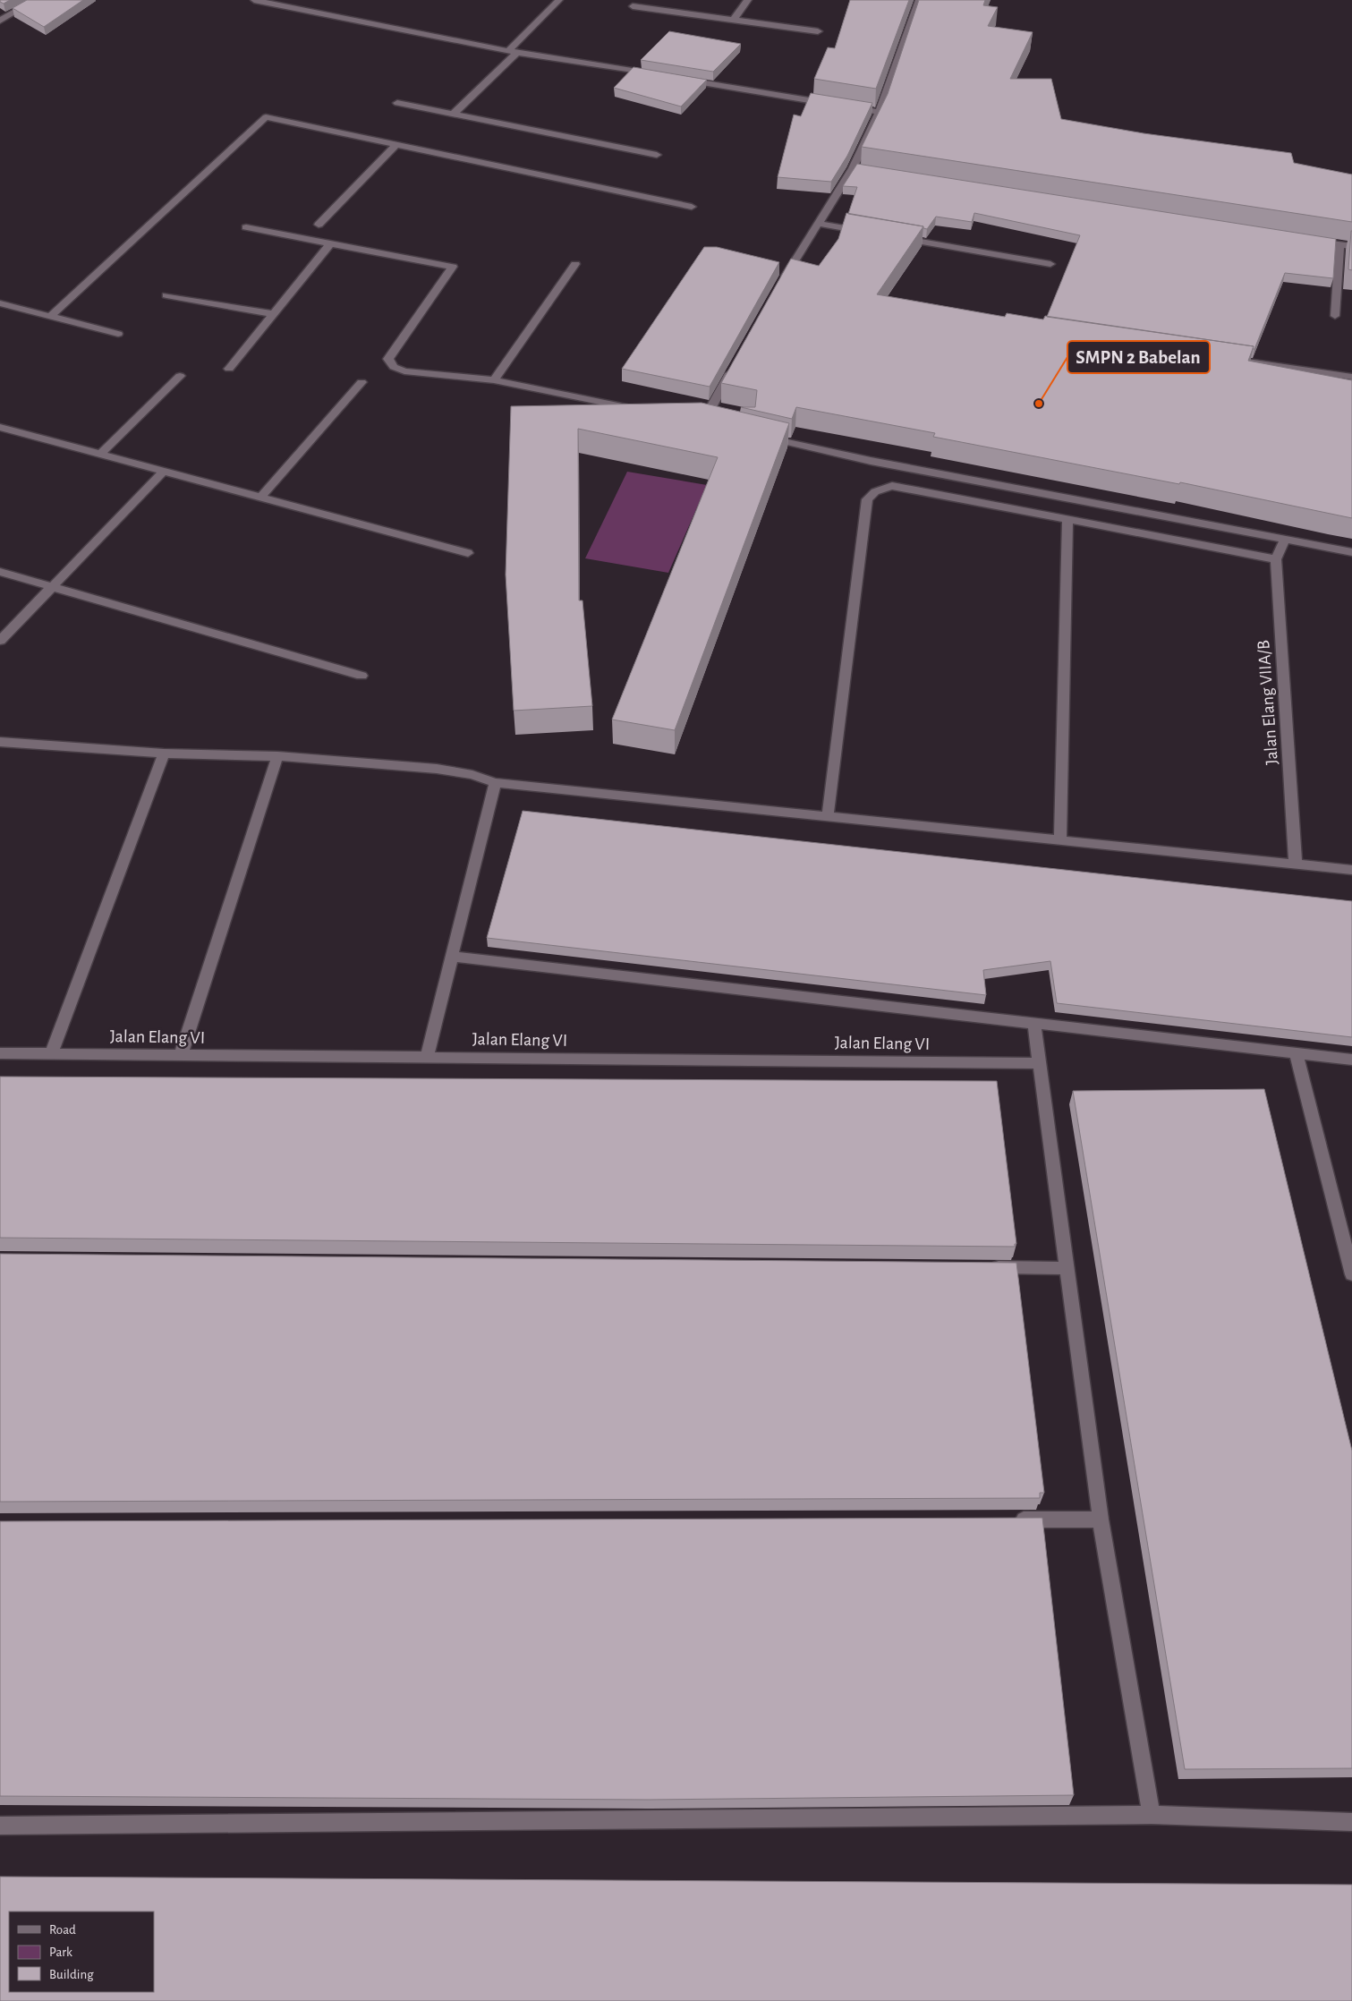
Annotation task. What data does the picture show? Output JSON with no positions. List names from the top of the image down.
{
  "streets": {
    "street": ["Jalan Elang VIIA/B", "Jalan Elang VI"]
  },
  "places": ["SMPN 2 Babelan"],
  "legend": ["Road", "Park", "Building"]
}
